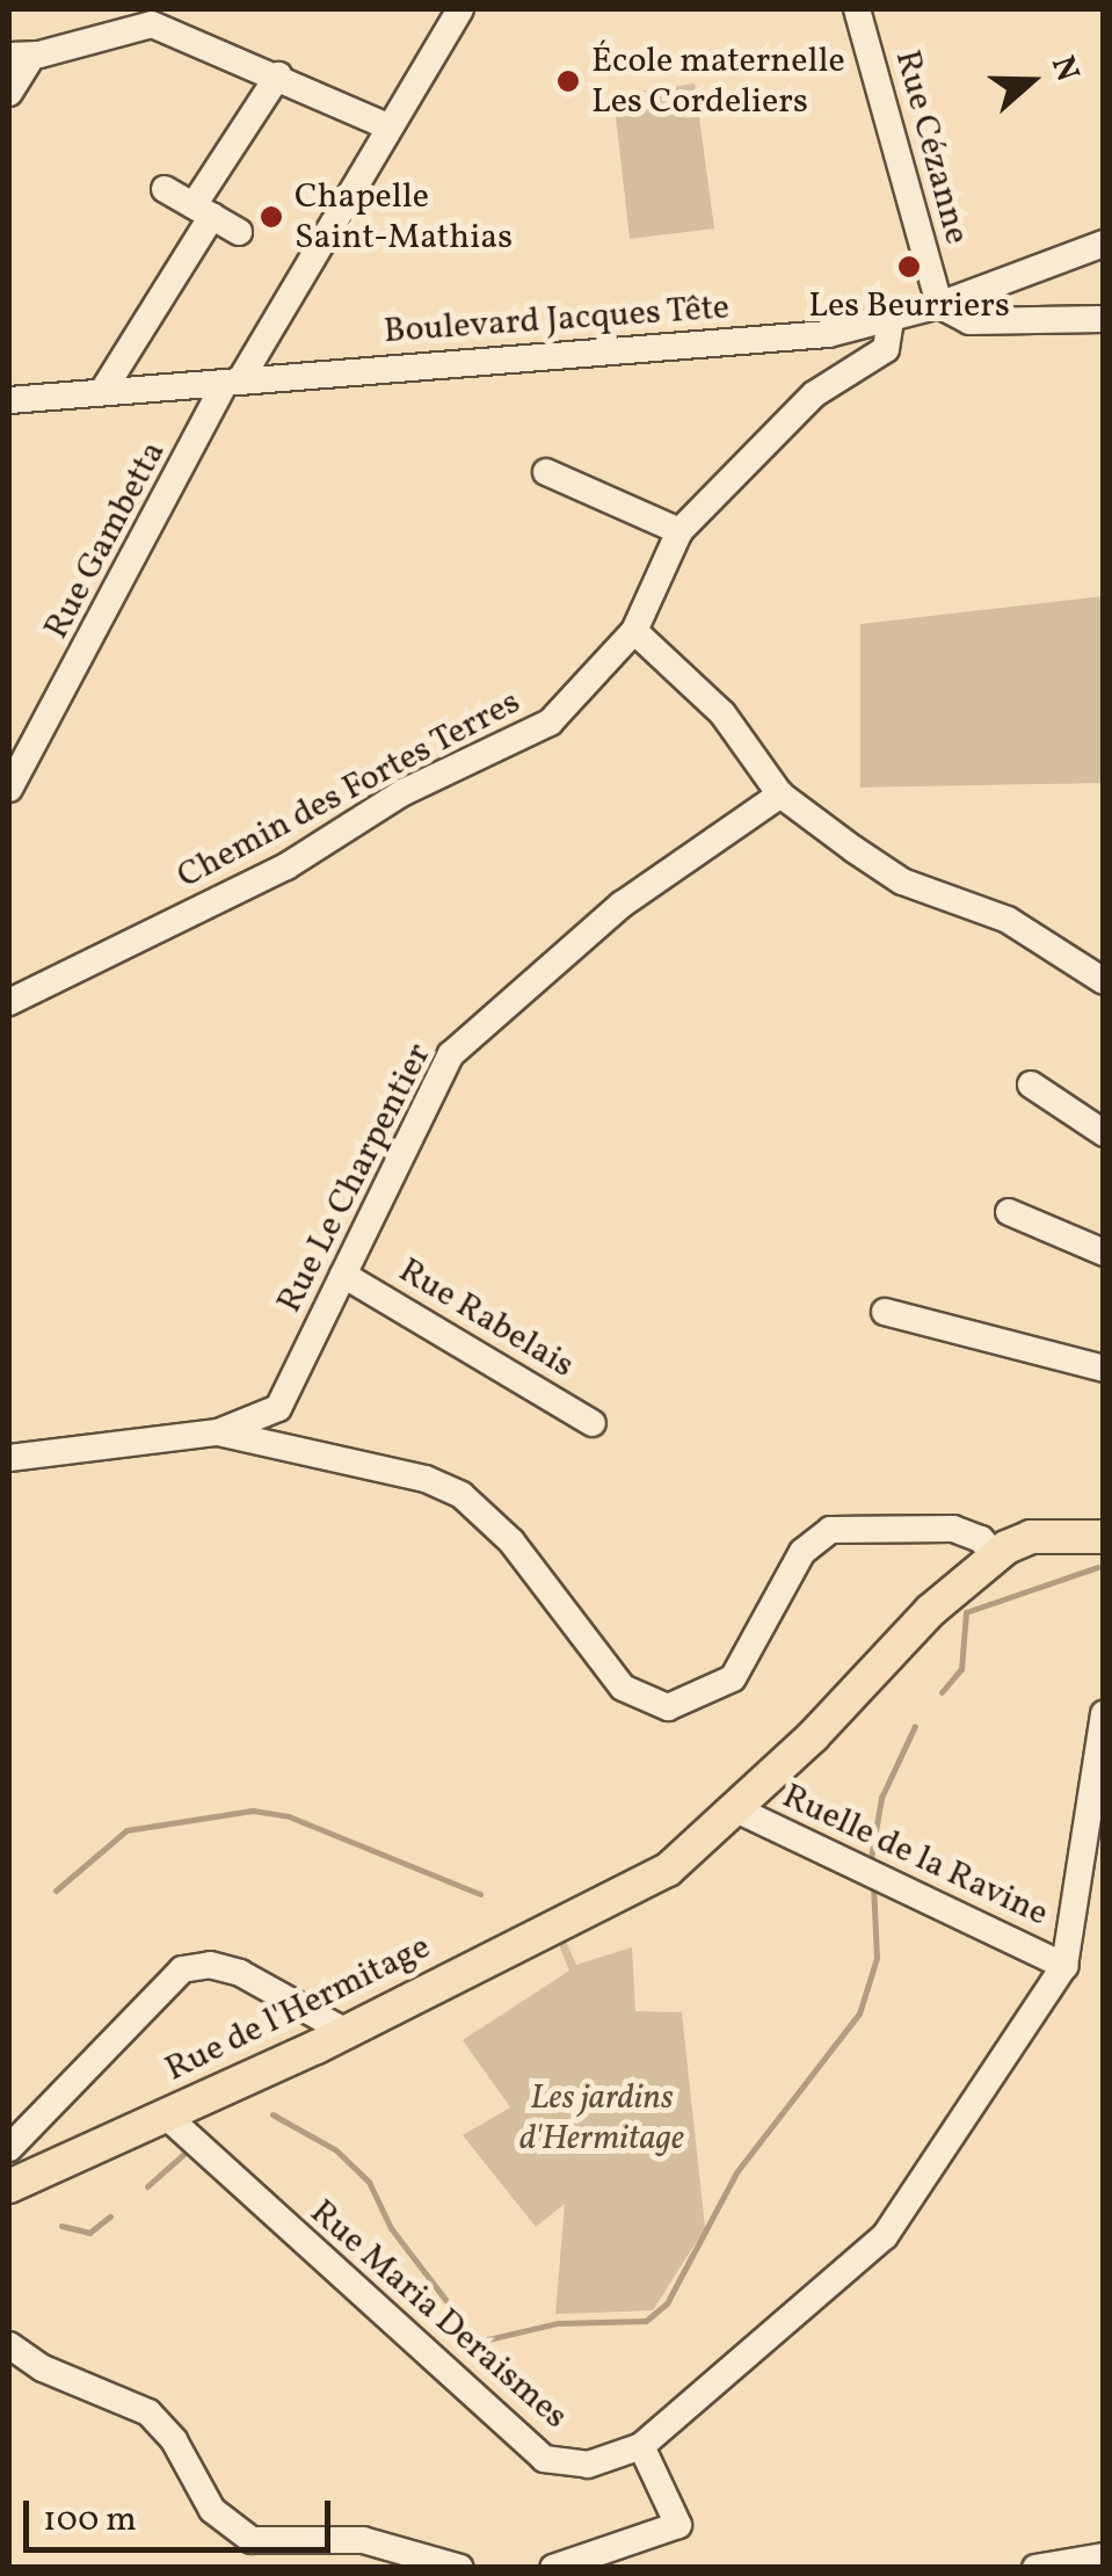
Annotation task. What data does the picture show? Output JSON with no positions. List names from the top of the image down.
{
  "streets": {
    "main road": ["Rue de l'Hermitage"],
    "street": [
      "Rue Cézanne",
      "Boulevard Jacques Tête",
      "Rue Gambetta",
      "Chemin des Fortes Terres",
      "Rue Le Charpentier",
      "Rue Rabelais",
      "Ruelle de la Ravine",
      "Rue Maria Deraismes"
    ]
  },
  "crossings": [
    ["Rue Cézanne", "Boulevard Jacques Tête"],
    ["Boulevard Jacques Tête", "Rue Gambetta"],
    ["Boulevard Jacques Tête", "Chemin des Fortes Terres"],
    ["Rue Le Charpentier", "Rue Rabelais"],
    ["Ruelle de la Ravine", "Rue de l'Hermitage"],
    ["Ruelle de la Ravine", "Rue Maria Deraismes"],
    ["Rue de l'Hermitage", "Rue Maria Deraismes"]
  ],
  "parks": ["Les jardins d'Hermitage"],
  "places": ["École maternelle Les Cordeliers", "Chapelle Saint-Mathias", "Les Beurriers"],
  "scale_bar": "100 m",
  "north": "right"
}
